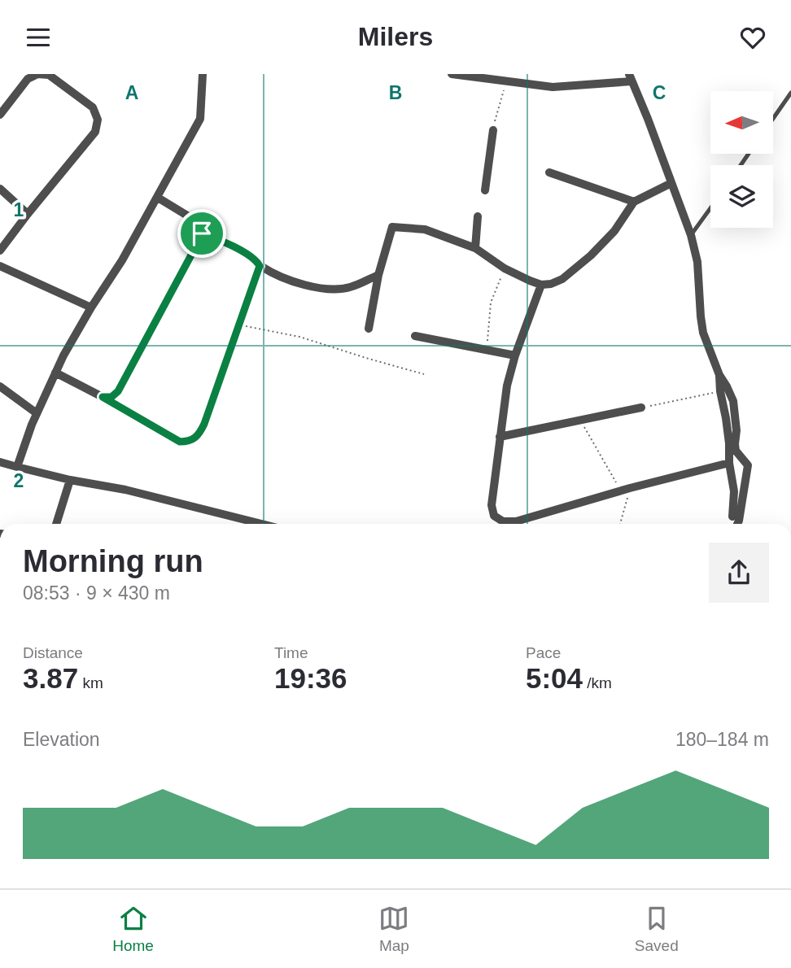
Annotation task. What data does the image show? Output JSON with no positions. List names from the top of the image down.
{
  "north": "left",
  "page": {
    "header": "Milers",
    "heading": ["Morning run", "08:53 · 9 × 430 m"],
    "stats": [
      ["Distance", "3.87 km"],
      ["Time", "19:36"],
      ["Pace", "5:04 /km"]
    ],
    "chart": ["Elevation", "180–184 m"],
    "tabs": ["Home", "Map", "Saved"]
  },
  "grid": {
    "columns": ["A", "B", "C"],
    "rows": ["1", "2"]
  }
}
